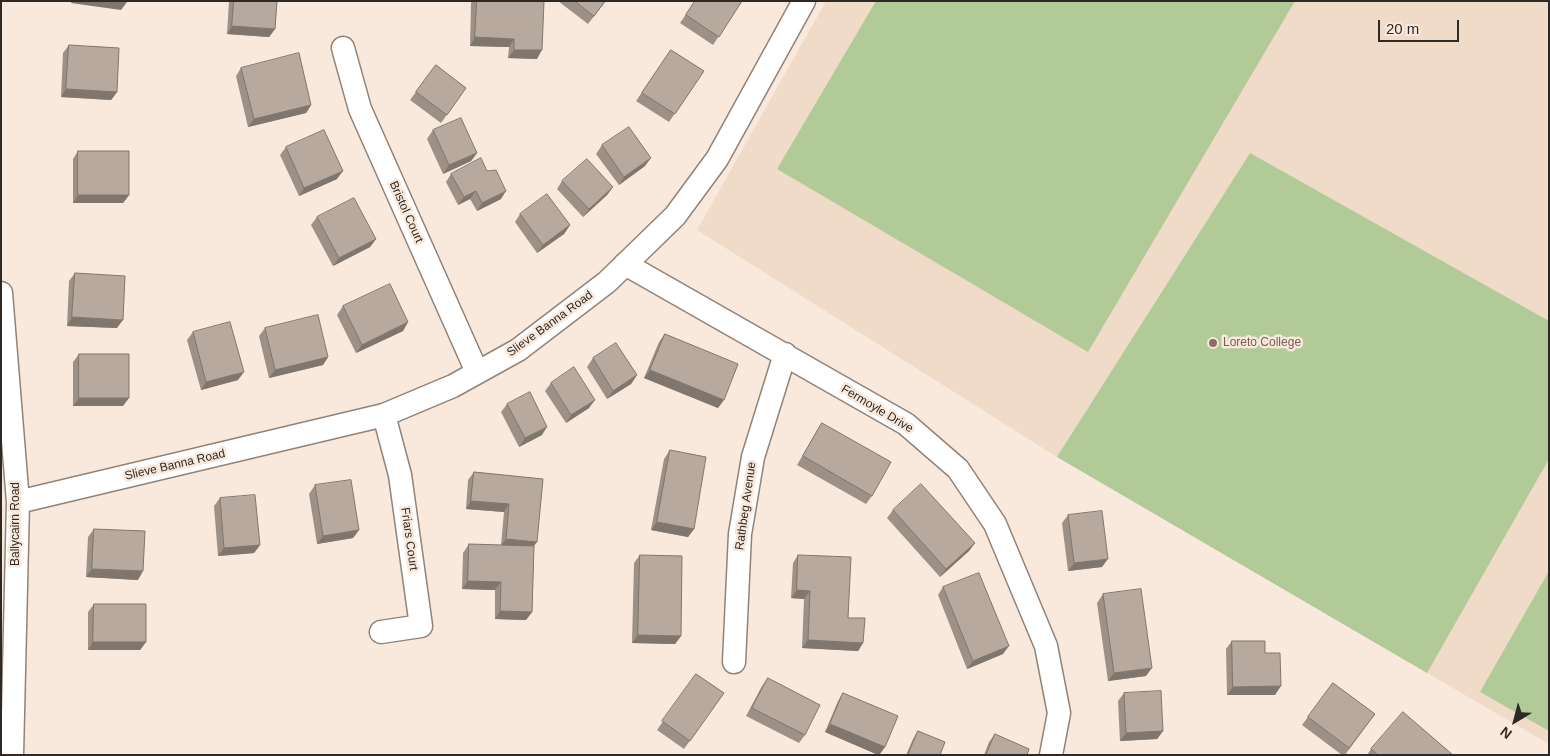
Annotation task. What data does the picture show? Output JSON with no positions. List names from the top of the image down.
{
  "streets": {
    "street": [
      "Bristol Court",
      "Slieve Banna Road",
      "Fermoyle Drive",
      "Rathbeg Avenue",
      "Ballycairn Road",
      "Friars Court"
    ]
  },
  "crossings": [
    ["Bristol Court", "Slieve Banna Road"],
    ["Slieve Banna Road", "Fermoyle Drive"],
    ["Slieve Banna Road", "Ballycairn Road"],
    ["Slieve Banna Road", "Friars Court"],
    ["Fermoyle Drive", "Rathbeg Avenue"]
  ],
  "places": ["Loreto College"],
  "scale_bar": "20 m",
  "north": "bottom left"
}
